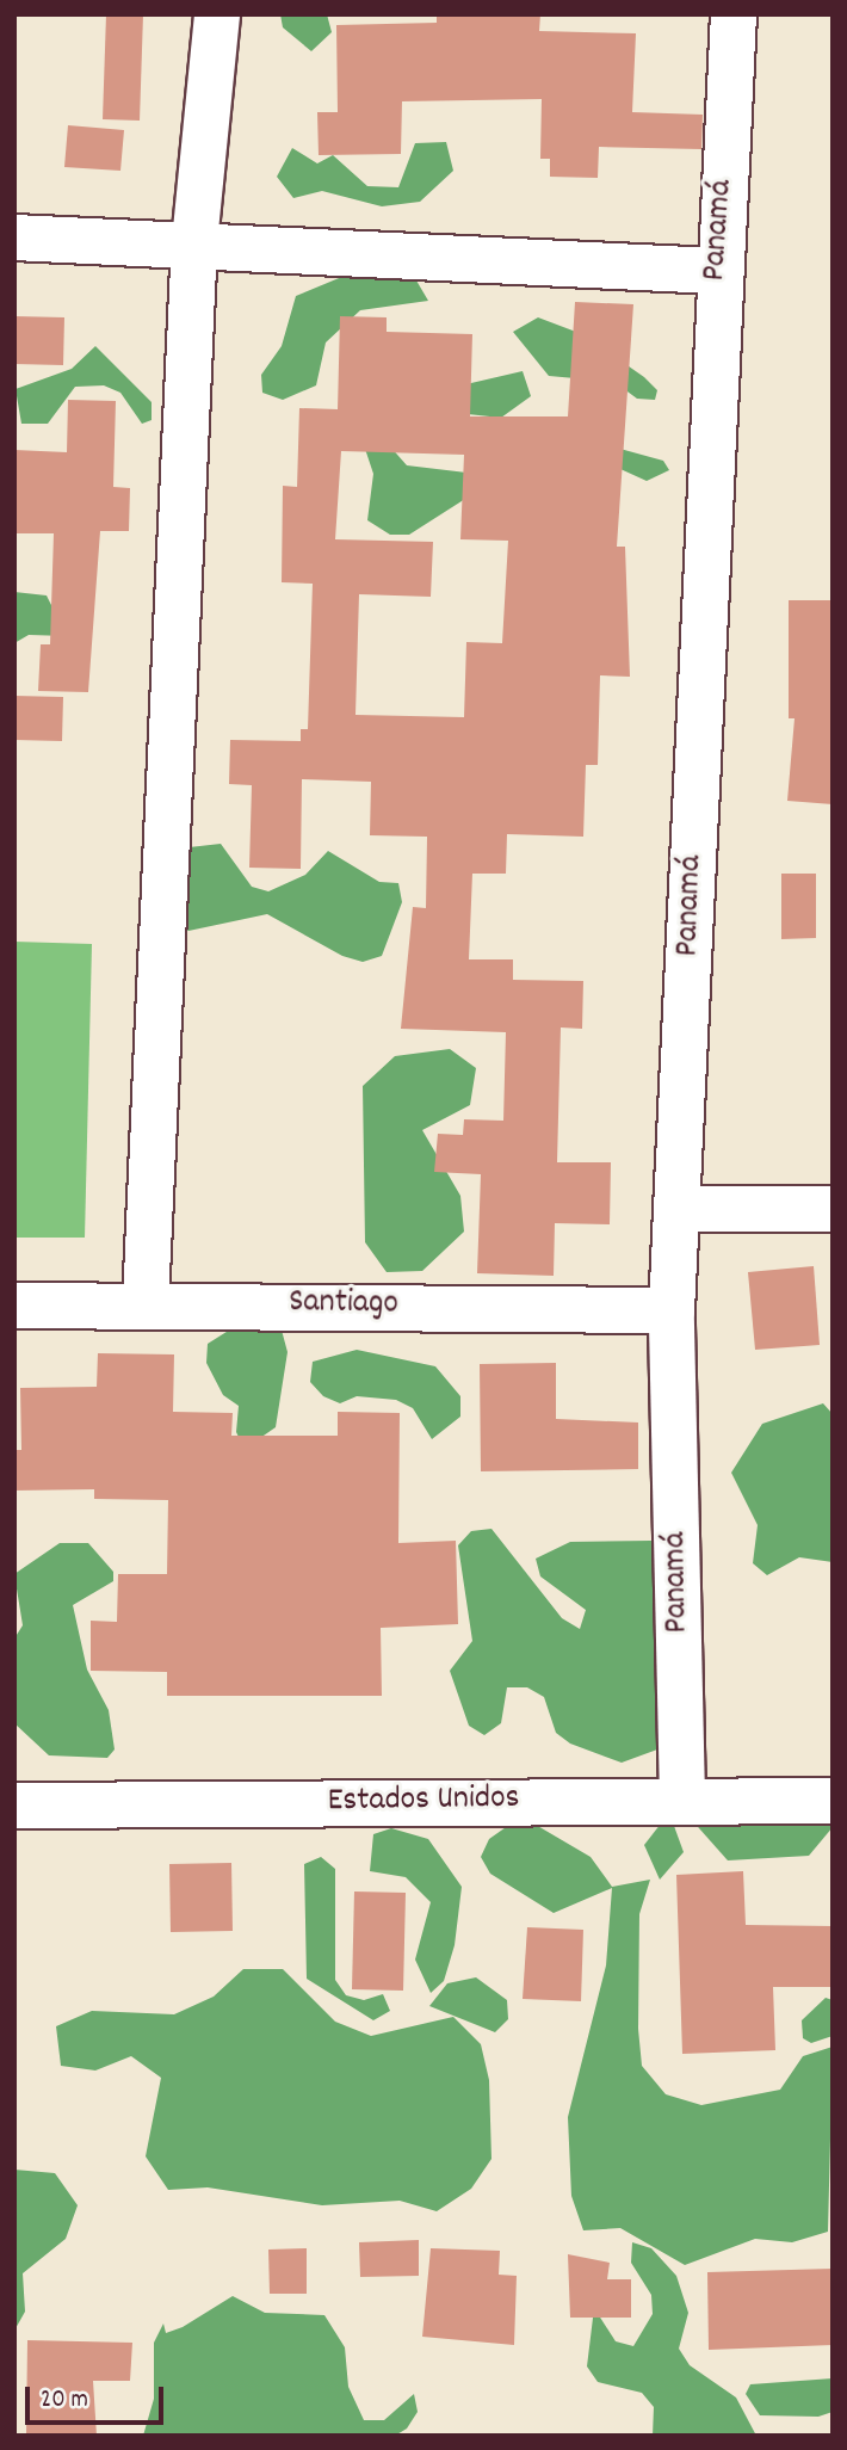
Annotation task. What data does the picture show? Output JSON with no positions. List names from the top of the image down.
{
  "streets": {
    "street": ["Panamá", "Santiago", "Estados Unidos"]
  },
  "crossings": [
    ["Panamá", "Santiago"],
    ["Panamá", "Estados Unidos"]
  ],
  "scale_bar": "20 m"
}
